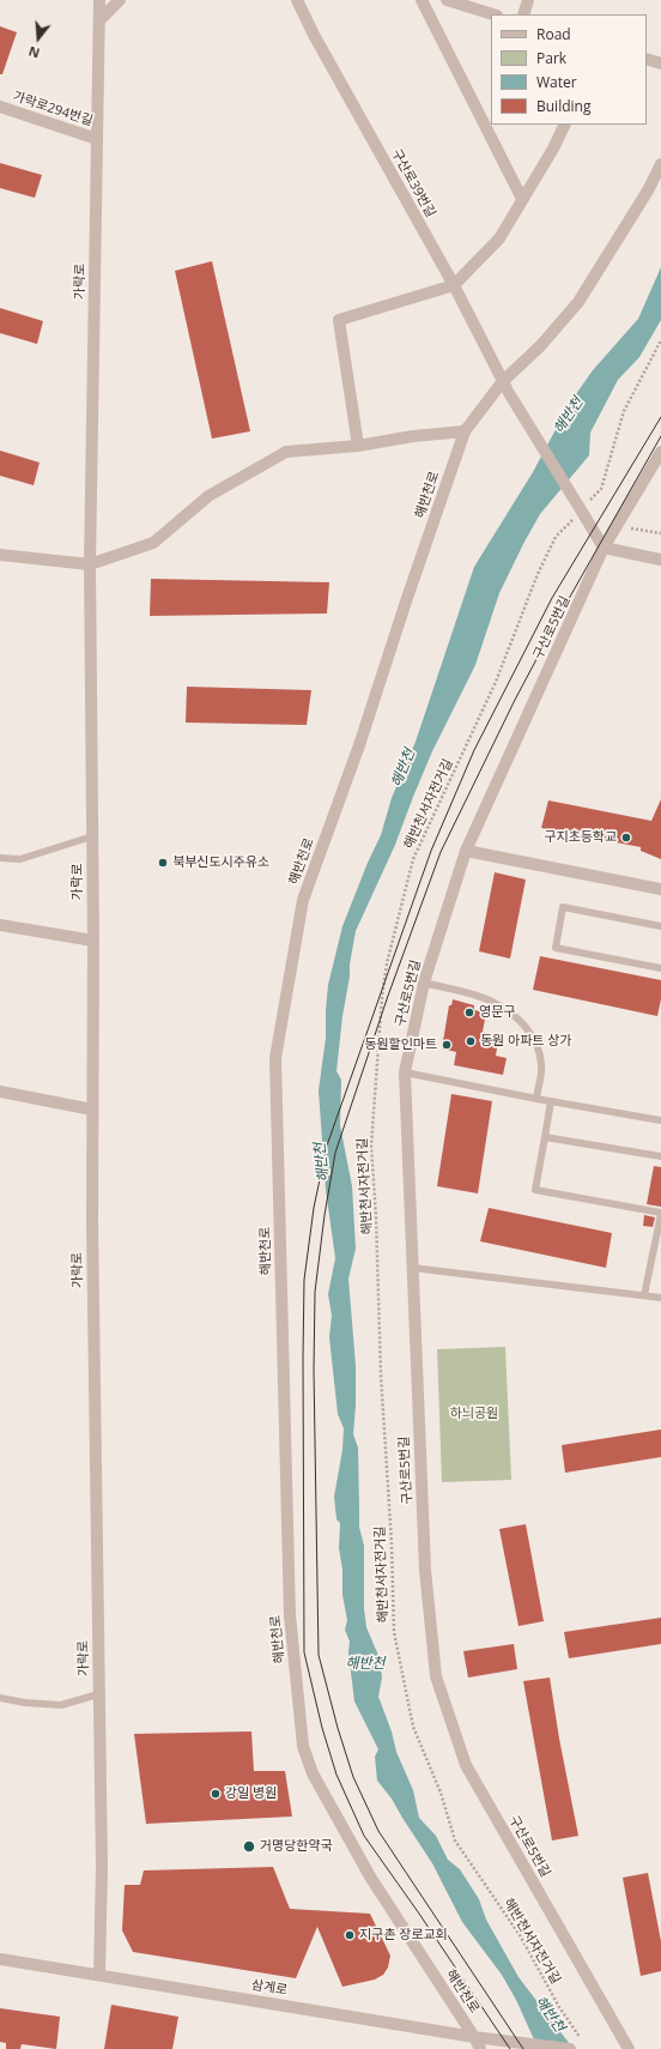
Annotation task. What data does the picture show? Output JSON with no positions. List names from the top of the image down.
{
  "streets": {
    "street": [
      "가락로294번길",
      "구산로39번길",
      "가락로",
      "해반천로",
      "구산로5번길",
      "삼계로"
    ],
    "path": ["해반천서자전거길"]
  },
  "crossings": [
    ["가락로294번길", "가락로"],
    ["구산로39번길", "해반천로"],
    ["구산로39번길", "구산로5번길"],
    ["구산로39번길", "해반천서자전거길"],
    ["가락로", "삼계로"],
    ["해반천로", "삼계로"]
  ],
  "water": ["해반천"],
  "parks": ["하늬공원"],
  "places": [
    "구지초등학교",
    "북부신도시주유소",
    "영문구",
    "동원 아파트 상가",
    "동원할인마트",
    "강일 병원",
    "거명당한약국",
    "지구촌 장로교회"
  ],
  "legend": [
    "Road",
    "Park",
    "Water",
    "Building"
  ],
  "north": "bottom"
}
